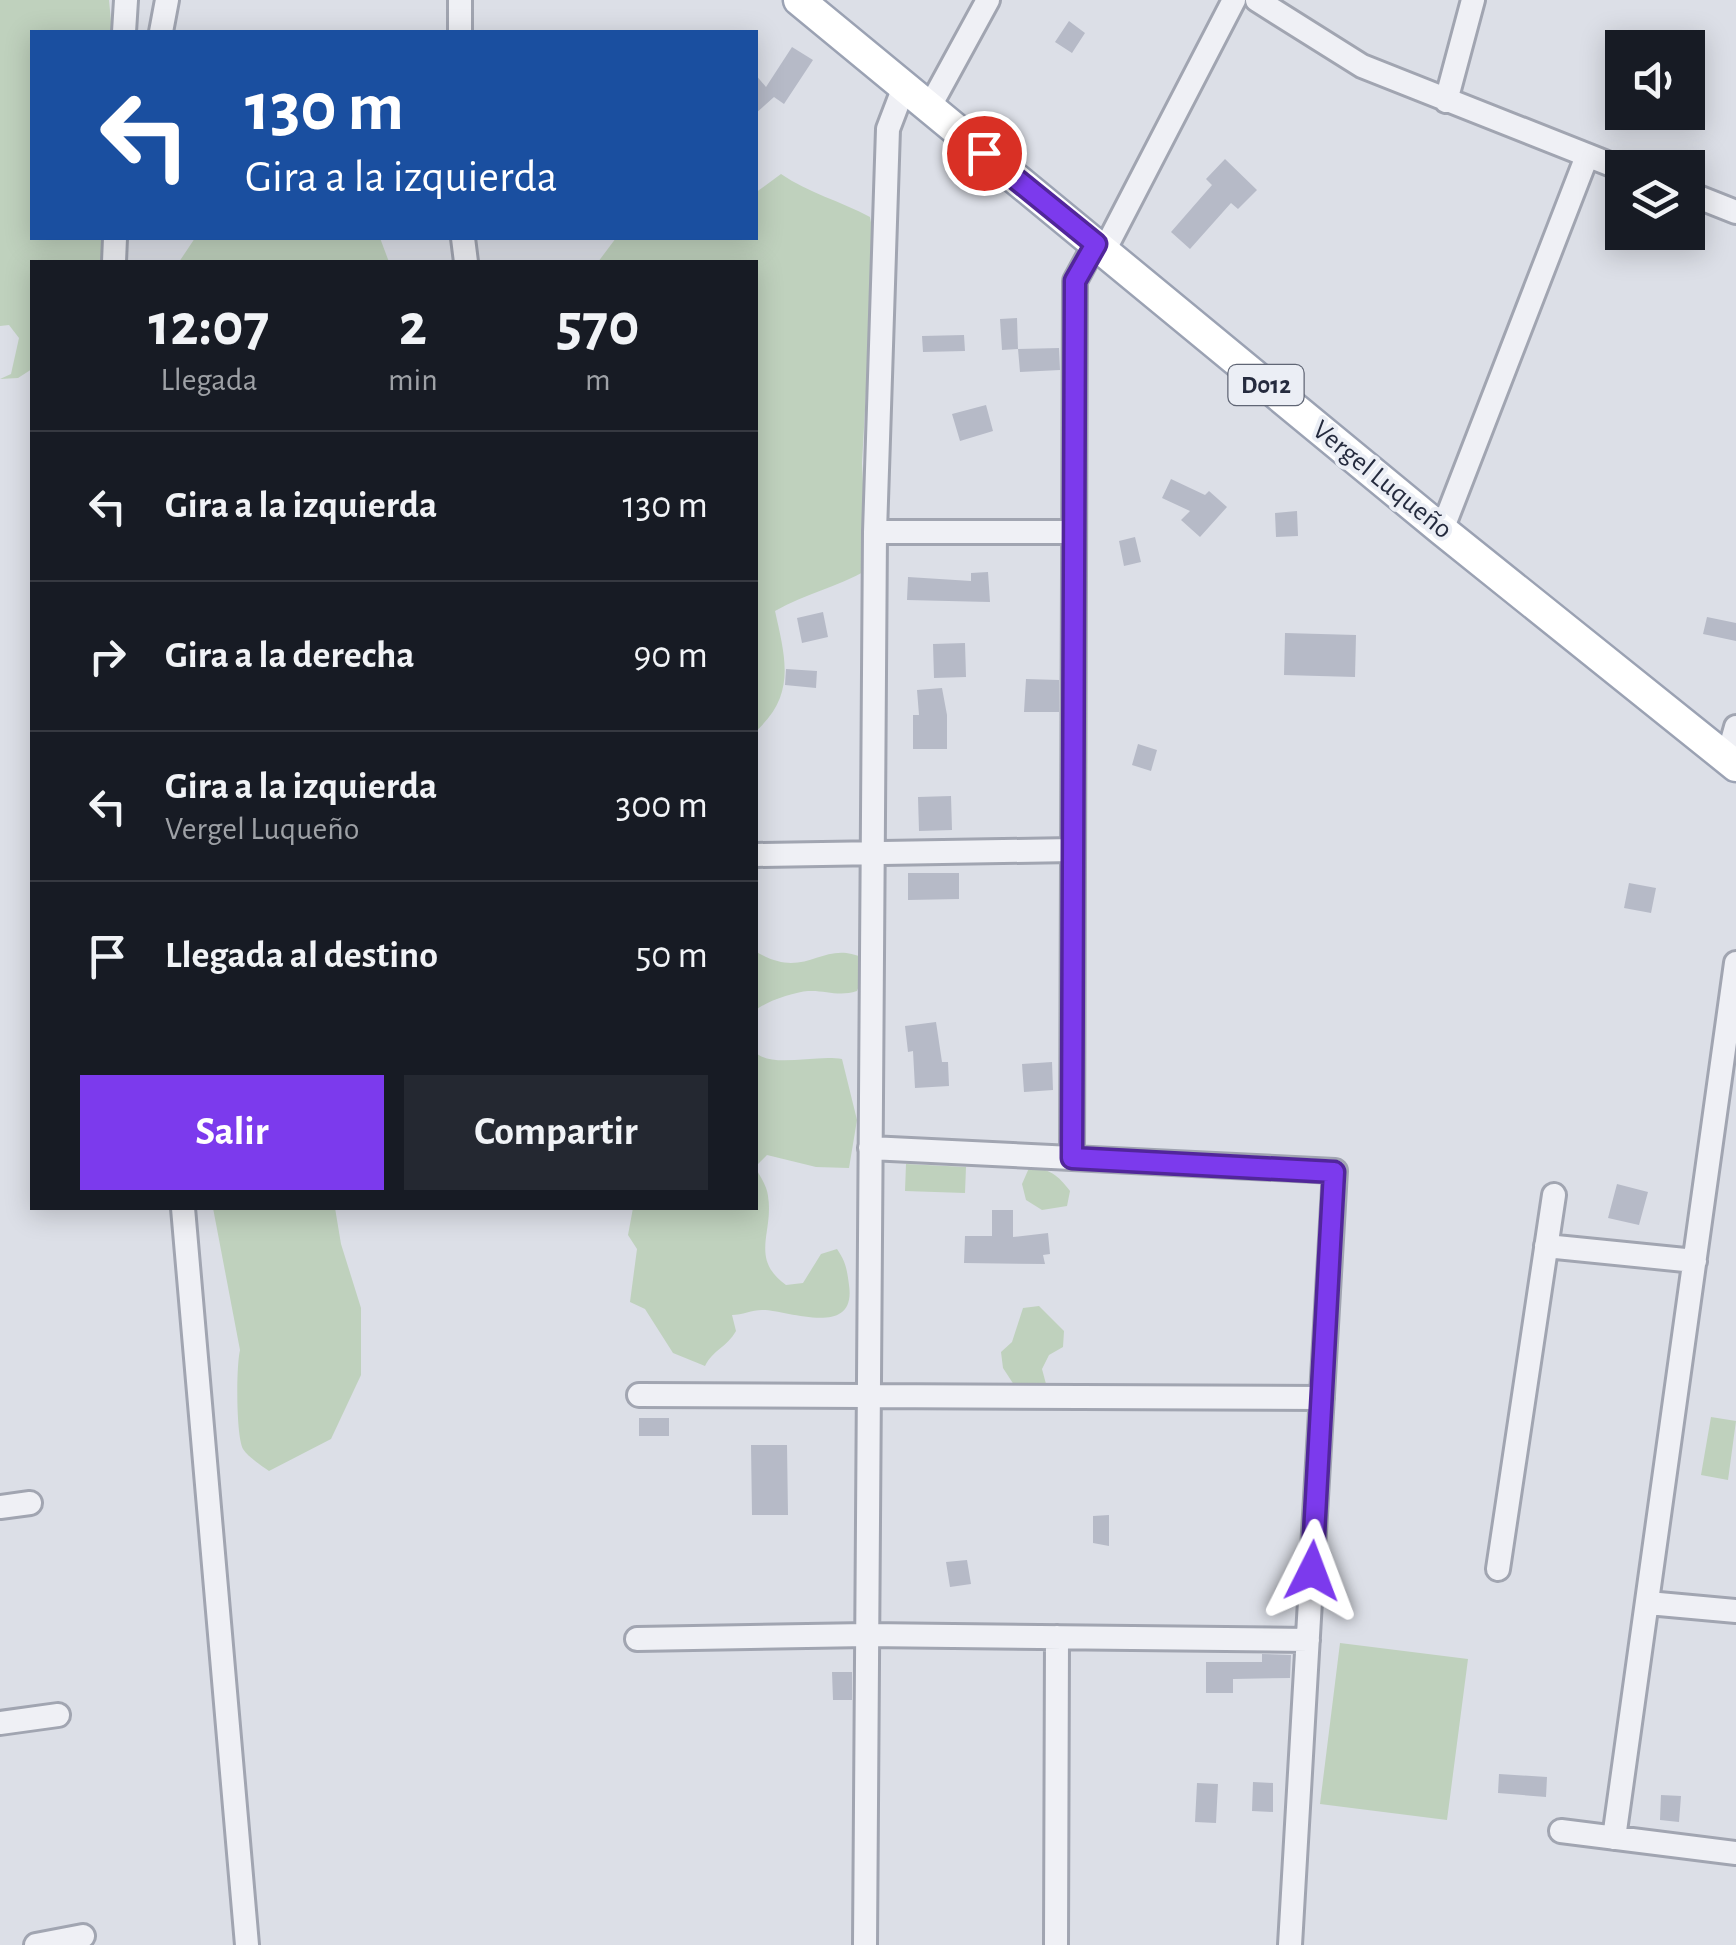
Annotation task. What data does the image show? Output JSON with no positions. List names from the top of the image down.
{
  "streets": {
    "main road": ["D012", "Vergel Luqueño"]
  },
  "page": {
    "turn": ["130 m", "Gira a la izquierda"],
    "eta": [
      "12:07",
      "Llegada",
      "2",
      "min",
      "570",
      "m"
    ],
    "list": [
      {
        "name": "Gira a la izquierda",
        "value": "130 m"
      },
      {
        "name": "Gira a la derecha",
        "value": "90 m"
      },
      {
        "name": "Gira a la izquierda",
        "note": "Vergel Luqueño",
        "value": "300 m"
      },
      {
        "name": "Llegada al destino",
        "value": "50 m"
      }
    ],
    "buttons": ["Salir", "Compartir"]
  }
}
